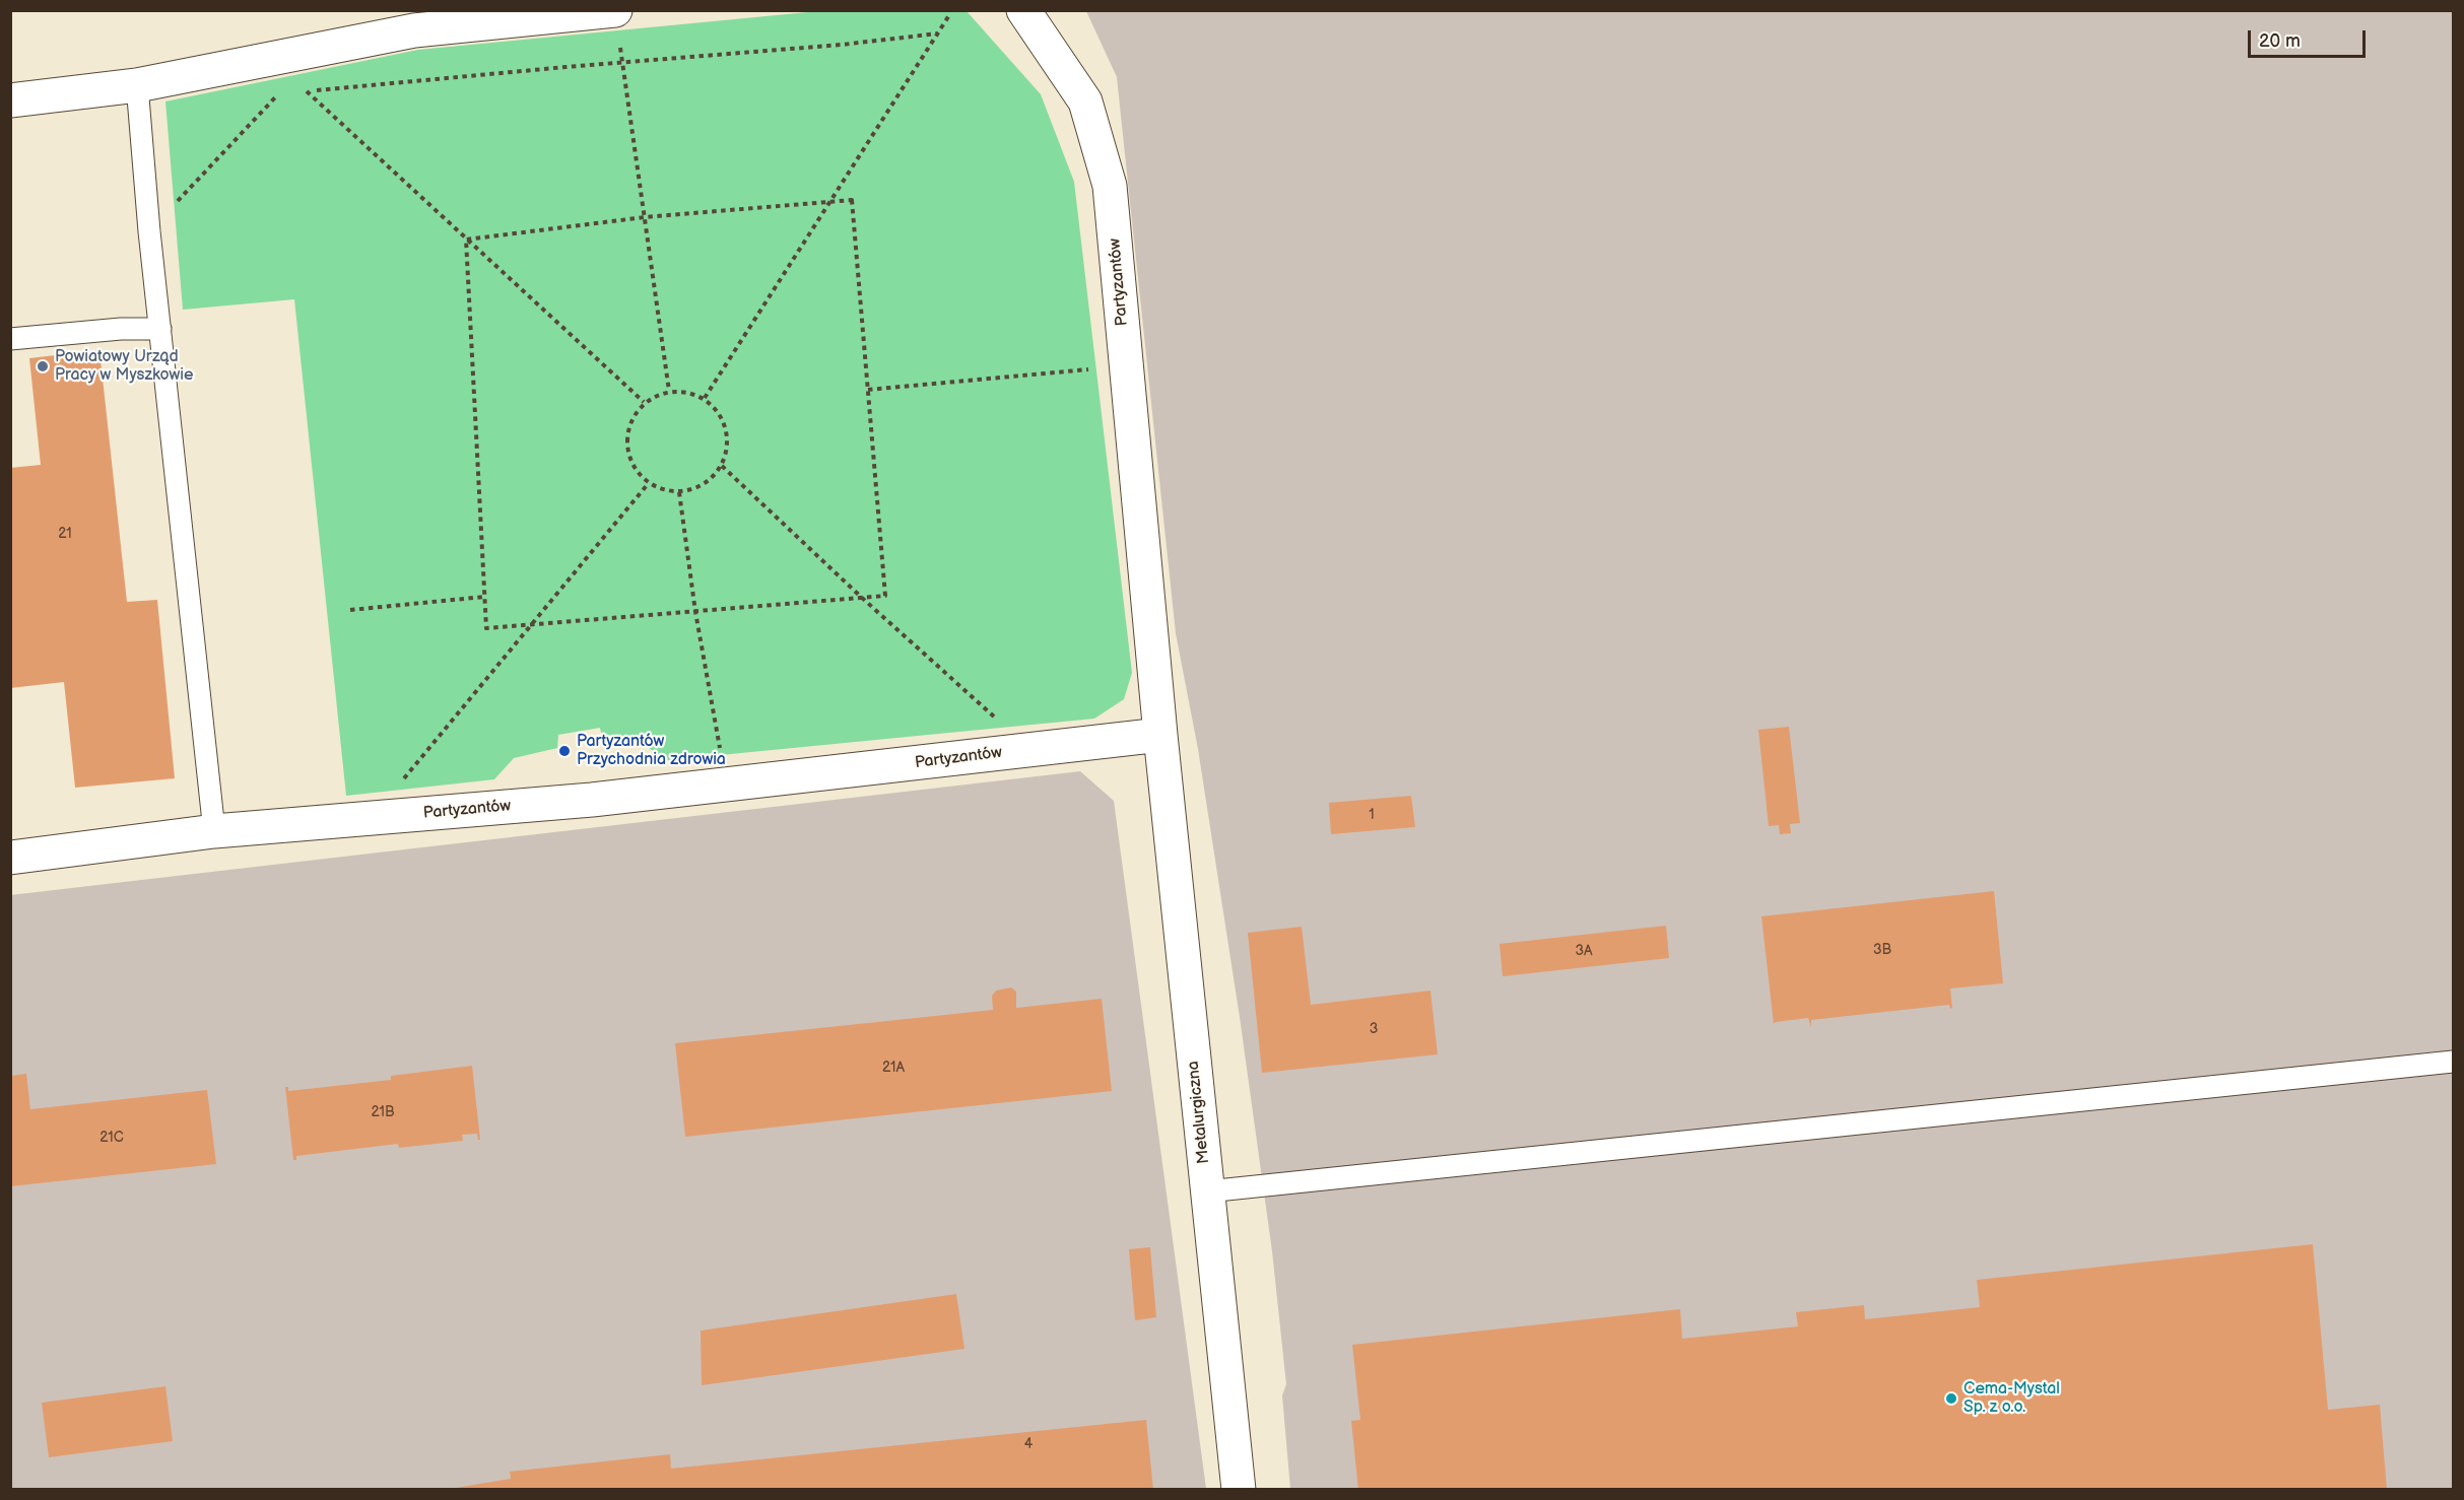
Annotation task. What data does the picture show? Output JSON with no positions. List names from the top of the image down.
{
  "streets": {
    "street": ["Partyzantów", "Metalurgiczna"]
  },
  "crossings": [
    ["Partyzantów", "Metalurgiczna"]
  ],
  "places": ["Powiatowy Urząd Pracy w Myszkowie", "Partyzantów Przychodnia zdrowia", "Cema-Mystal Sp. z o.o."],
  "house_numbers": [
    "21",
    "1",
    "3B",
    "3A",
    "3",
    "21A",
    "21B",
    "21C",
    "4"
  ],
  "scale_bar": "20 m"
}
